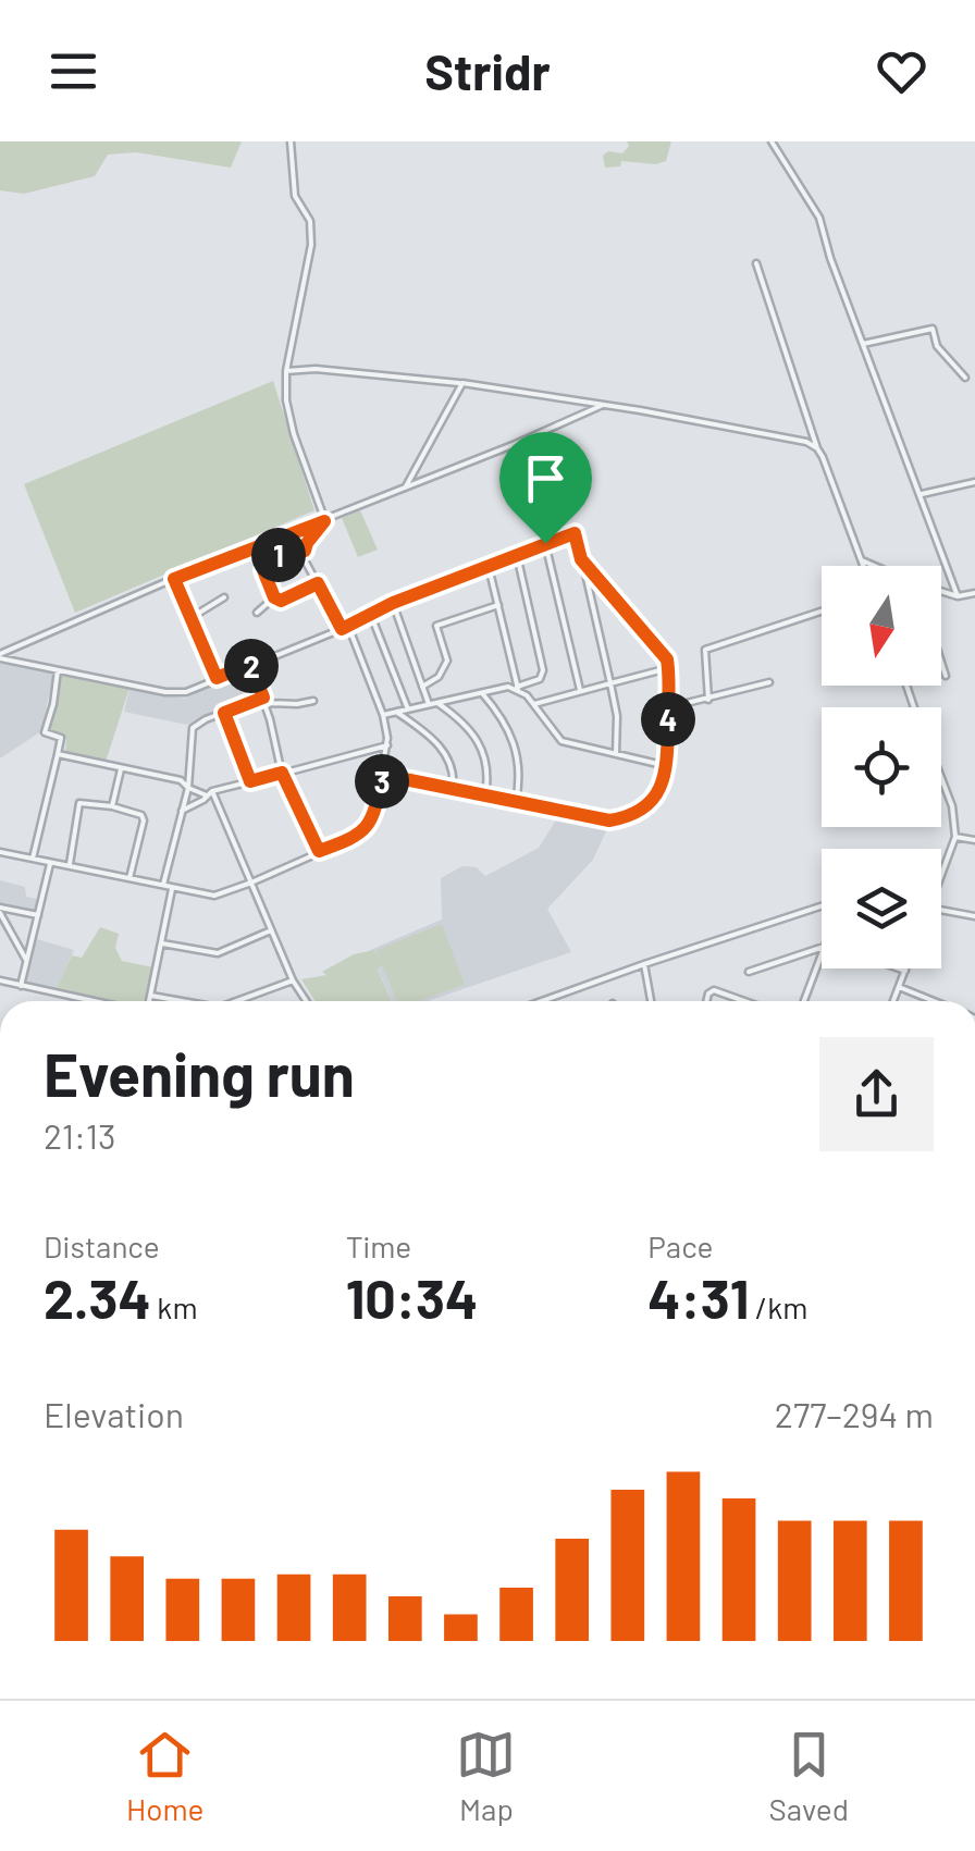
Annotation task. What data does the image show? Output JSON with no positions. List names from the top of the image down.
{
  "north": "bottom",
  "page": {
    "header": "Stridr",
    "pins": [
      "1",
      "2",
      "4",
      "3"
    ],
    "heading": ["Evening run", "21:13"],
    "stats": [
      ["Distance", "2.34 km"],
      ["Time", "10:34"],
      ["Pace", "4:31 /km"]
    ],
    "chart": ["Elevation", "277–294 m"],
    "tabs": ["Home", "Map", "Saved"]
  }
}
